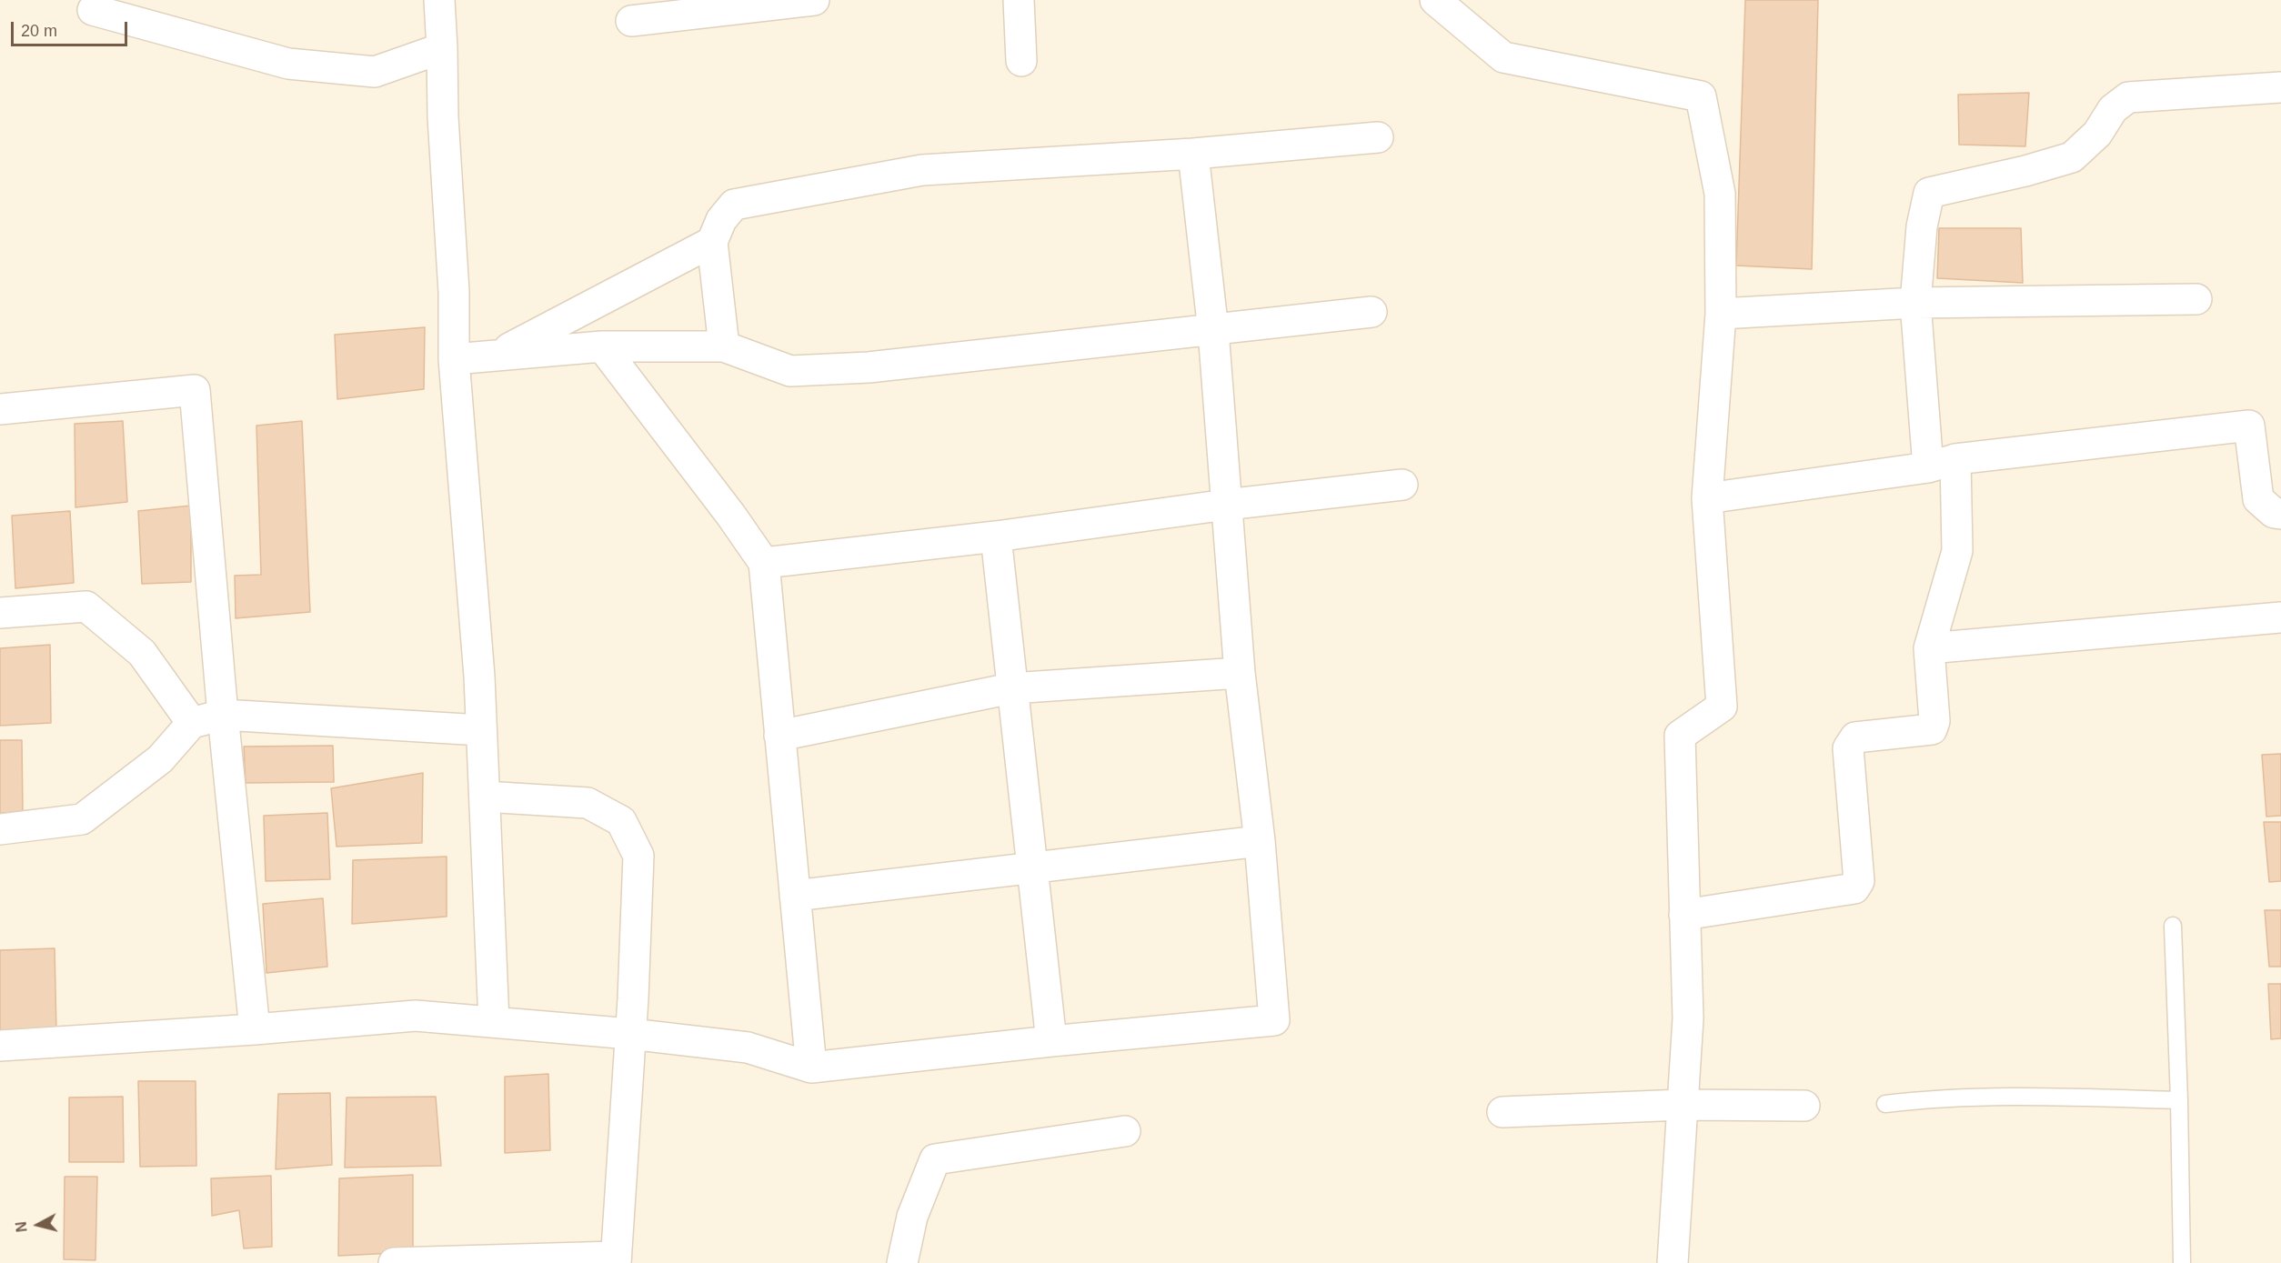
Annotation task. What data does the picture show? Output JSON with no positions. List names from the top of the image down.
{
  "scale_bar": "20 m",
  "north": "left"
}
